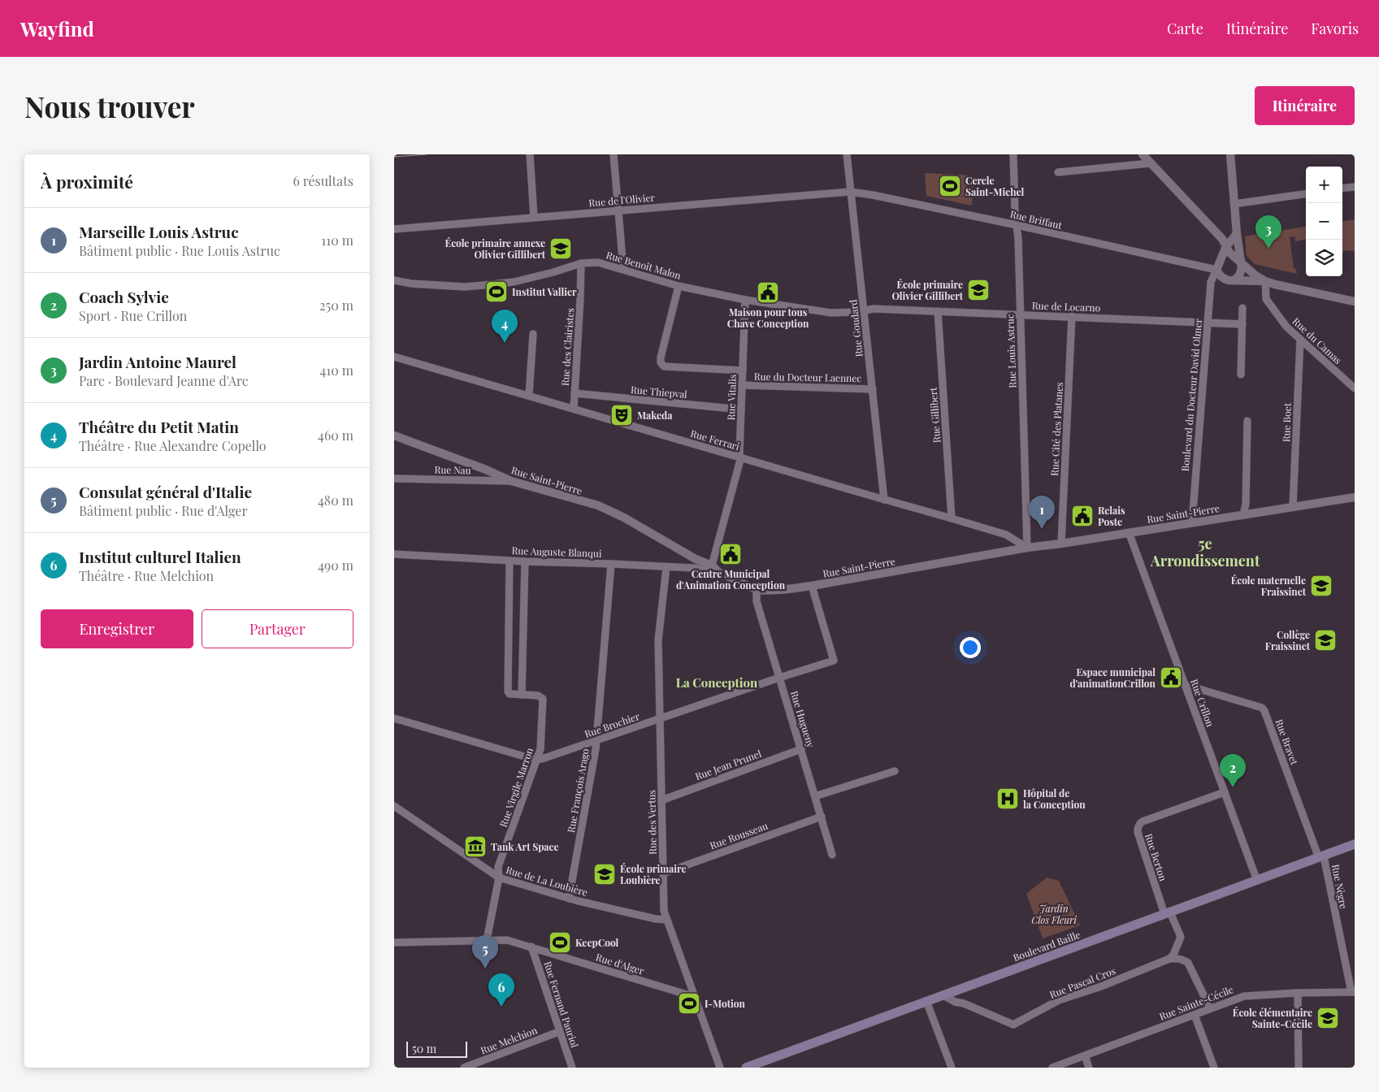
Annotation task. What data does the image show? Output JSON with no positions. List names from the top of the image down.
{
  "streets": {
    "main road": ["Boulevard Baille"],
    "street": [
      "Rue de l'Olivier",
      "Rue Briffaut",
      "Rue Benoît Malon",
      "Rue de Locarno",
      "Rue Goudard",
      "Rue du Camas",
      "Rue des Clairistes",
      "Rue Louis Astruc",
      "Rue du Docteur Laennec",
      "Rue Thiepval",
      "Boulevard du Docteur David Olmer",
      "Rue Vitalis",
      "Rue Gillibert",
      "Rue Boet",
      "Rue Cité des Platanes",
      "Rue Ferrari",
      "Rue Nau",
      "Rue Saint-Pierre",
      "Rue Auguste Blanqui",
      "Rue Crillon",
      "Rue Hugueny",
      "Rue Brochier",
      "Rue Bravet",
      "Rue Jean Prunel",
      "Rue Virgile Marron",
      "Rue François Arago",
      "Rue des Vertus",
      "Rue Rousseau",
      "Rue Berton",
      "Rue de La Loubière",
      "Rue Nègre",
      "Rue d'Alger",
      "Rue Pascal Cros",
      "Rue Sainte-Cécile",
      "Rue Fernand Pauriol",
      "Rue Melchion"
    ]
  },
  "crossings": [
    ["Rue de l'Olivier", "Rue Briffaut"],
    ["Rue de l'Olivier", "Rue Goudard"],
    ["Rue Briffaut", "Rue Goudard"],
    ["Rue Briffaut", "Rue Louis Astruc"],
    ["Rue Briffaut", "Boulevard du Docteur David Olmer"],
    ["Rue Benoît Malon", "Rue de Locarno"],
    ["Rue Benoît Malon", "Rue Goudard"],
    ["Rue Benoît Malon", "Rue des Clairistes"],
    ["Rue Benoît Malon", "Rue Vitalis"],
    ["Rue de Locarno", "Rue Goudard"],
    ["Rue de Locarno", "Rue Louis Astruc"],
    ["Rue de Locarno", "Boulevard du Docteur David Olmer"],
    ["Rue de Locarno", "Rue Gillibert"],
    ["Rue de Locarno", "Rue Cité des Platanes"],
    ["Rue Goudard", "Rue du Docteur Laennec"],
    ["Rue Goudard", "Rue Ferrari"],
    ["Rue du Camas", "Rue Boet"],
    ["Rue des Clairistes", "Rue Thiepval"],
    ["Rue des Clairistes", "Rue Ferrari"],
    ["Rue Louis Astruc", "Rue Ferrari"],
    ["Rue Louis Astruc", "Rue Saint-Pierre"],
    ["Rue du Docteur Laennec", "Rue Vitalis"],
    ["Rue Thiepval", "Rue Vitalis"],
    ["Boulevard du Docteur David Olmer", "Rue Saint-Pierre"],
    ["Rue Vitalis", "Rue Ferrari"],
    ["Rue Vitalis", "Rue Saint-Pierre"],
    ["Rue Gillibert", "Rue Ferrari"],
    ["Rue Boet", "Rue Saint-Pierre"],
    ["Rue Cité des Platanes", "Rue Saint-Pierre"],
    ["Rue Ferrari", "Rue Saint-Pierre"],
    ["Rue Nau", "Rue Saint-Pierre"],
    ["Rue Saint-Pierre", "Rue Auguste Blanqui"],
    ["Rue Saint-Pierre", "Rue Crillon"],
    ["Rue Saint-Pierre", "Rue Hugueny"],
    ["Rue Saint-Pierre", "Rue Brochier"],
    ["Rue Auguste Blanqui", "Rue Virgile Marron"],
    ["Rue Auguste Blanqui", "Rue François Arago"],
    ["Rue Auguste Blanqui", "Rue des Vertus"],
    ["Rue Crillon", "Rue Bravet"],
    ["Rue Crillon", "Rue Berton"],
    ["Rue Crillon", "Boulevard Baille"],
    ["Rue Hugueny", "Rue Brochier"],
    ["Rue Hugueny", "Rue Jean Prunel"],
    ["Rue Hugueny", "Rue Rousseau"],
    ["Rue Brochier", "Rue Virgile Marron"],
    ["Rue Brochier", "Rue François Arago"],
    ["Rue Brochier", "Rue des Vertus"],
    ["Rue Bravet", "Rue Nègre"],
    ["Rue Bravet", "Boulevard Baille"],
    ["Rue Jean Prunel", "Rue des Vertus"],
    ["Rue Virgile Marron", "Rue de La Loubière"],
    ["Rue Virgile Marron", "Rue d'Alger"],
    ["Rue François Arago", "Rue de La Loubière"],
    ["Rue des Vertus", "Rue Rousseau"],
    ["Rue des Vertus", "Rue de La Loubière"],
    ["Rue des Vertus", "Rue d'Alger"],
    ["Rue Berton", "Boulevard Baille"],
    ["Rue Nègre", "Boulevard Baille"],
    ["Rue Nègre", "Rue Sainte-Cécile"],
    ["Boulevard Baille", "Rue Pascal Cros"],
    ["Rue d'Alger", "Rue Fernand Pauriol"],
    ["Rue Fernand Pauriol", "Rue Melchion"]
  ],
  "districts": ["5e Arrondissement", "La Conception"],
  "parks": ["Jardin Clos Fleuri"],
  "places": {
    "sports": [
      "Cercle Saint-Michel",
      "Institut Vallier",
      "KeepCool",
      "I-Motion"
    ],
    "school or university": [
      "École primaire annexe Olivier Gillibert",
      "École primaire Olivier Gillibert",
      "École maternelle Fraissinet",
      "Collège Fraissinet",
      "École primaire Loubière",
      "École élémentaire Sainte-Cécile"
    ],
    "public building": [
      "Maison pour tous Chave Conception",
      "Relais Poste",
      "Centre Municipal d'Animation Conception",
      "Espace municipal d'animationCrillon"
    ],
    "theatre": ["Makeda"],
    "hospital": ["Hôpital de la Conception"],
    "museum": ["Tank Art Space"]
  },
  "scale_bar": "50 m",
  "page": {
    "header": "Wayfind",
    "nav": ["Carte", "Itinéraire", "Favoris"],
    "buttons": [
      "Itinéraire",
      ["Enregistrer", "Partager"]
    ],
    "title": "Nous trouver",
    "heading": ["À proximité", "6 résultats"],
    "map_buttons": ["+", "−"],
    "list": [
      {
        "mark": "1",
        "name": "Marseille Louis Astruc",
        "note": "Bâtiment public · Rue Louis Astruc",
        "value": "110 m"
      },
      {
        "mark": "2",
        "name": "Coach Sylvie",
        "note": "Sport · Rue Crillon",
        "value": "250 m"
      },
      {
        "mark": "3",
        "name": "Jardin Antoine Maurel",
        "note": "Parc · Boulevard Jeanne d'Arc",
        "value": "410 m"
      },
      {
        "mark": "4",
        "name": "Théâtre du Petit Matin",
        "note": "Théâtre · Rue Alexandre Copello",
        "value": "460 m"
      },
      {
        "mark": "5",
        "name": "Consulat général d'Italie",
        "note": "Bâtiment public · Rue d'Alger",
        "value": "480 m"
      },
      {
        "mark": "6",
        "name": "Institut culturel Italien",
        "note": "Théâtre · Rue Melchion",
        "value": "490 m"
      }
    ],
    "pins": [
      "3",
      "4",
      "1",
      "2",
      "5",
      "6"
    ],
    "scale": "50 m"
  }
}
